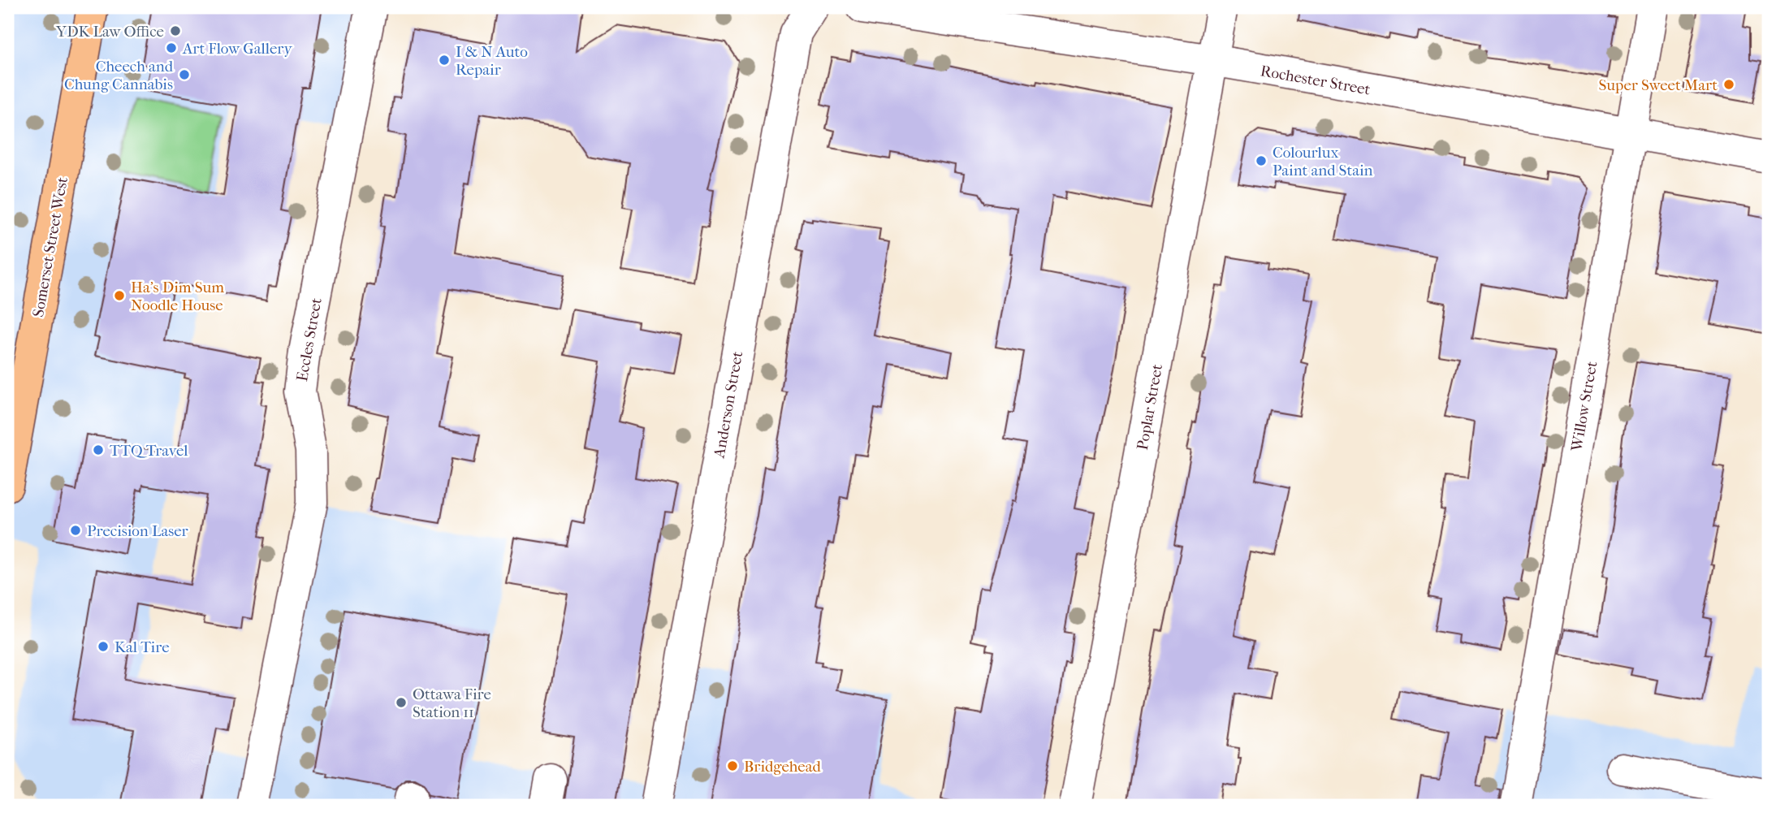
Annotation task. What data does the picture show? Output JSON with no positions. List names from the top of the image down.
{
  "streets": {
    "main road": ["Somerset Street West"],
    "street": [
      "Rochester Street",
      "Eccles Street",
      "Anderson Street",
      "Willow Street",
      "Poplar Street"
    ]
  },
  "crossings": [
    ["Rochester Street", "Willow Street"],
    ["Rochester Street", "Poplar Street"]
  ],
  "places": [
    "YDK Law Office",
    "Art Flow Gallery",
    "I & N Auto Repair",
    "Cheech and Chung Cannabis",
    "Super Sweet Mart",
    "Colourlux Paint and Stain",
    "Ha's Dim Sum Noodle House",
    "TTQ Travel",
    "Precision Laser",
    "Kal Tire",
    "Ottawa Fire Station 11",
    "Bridgehead"
  ]
}
